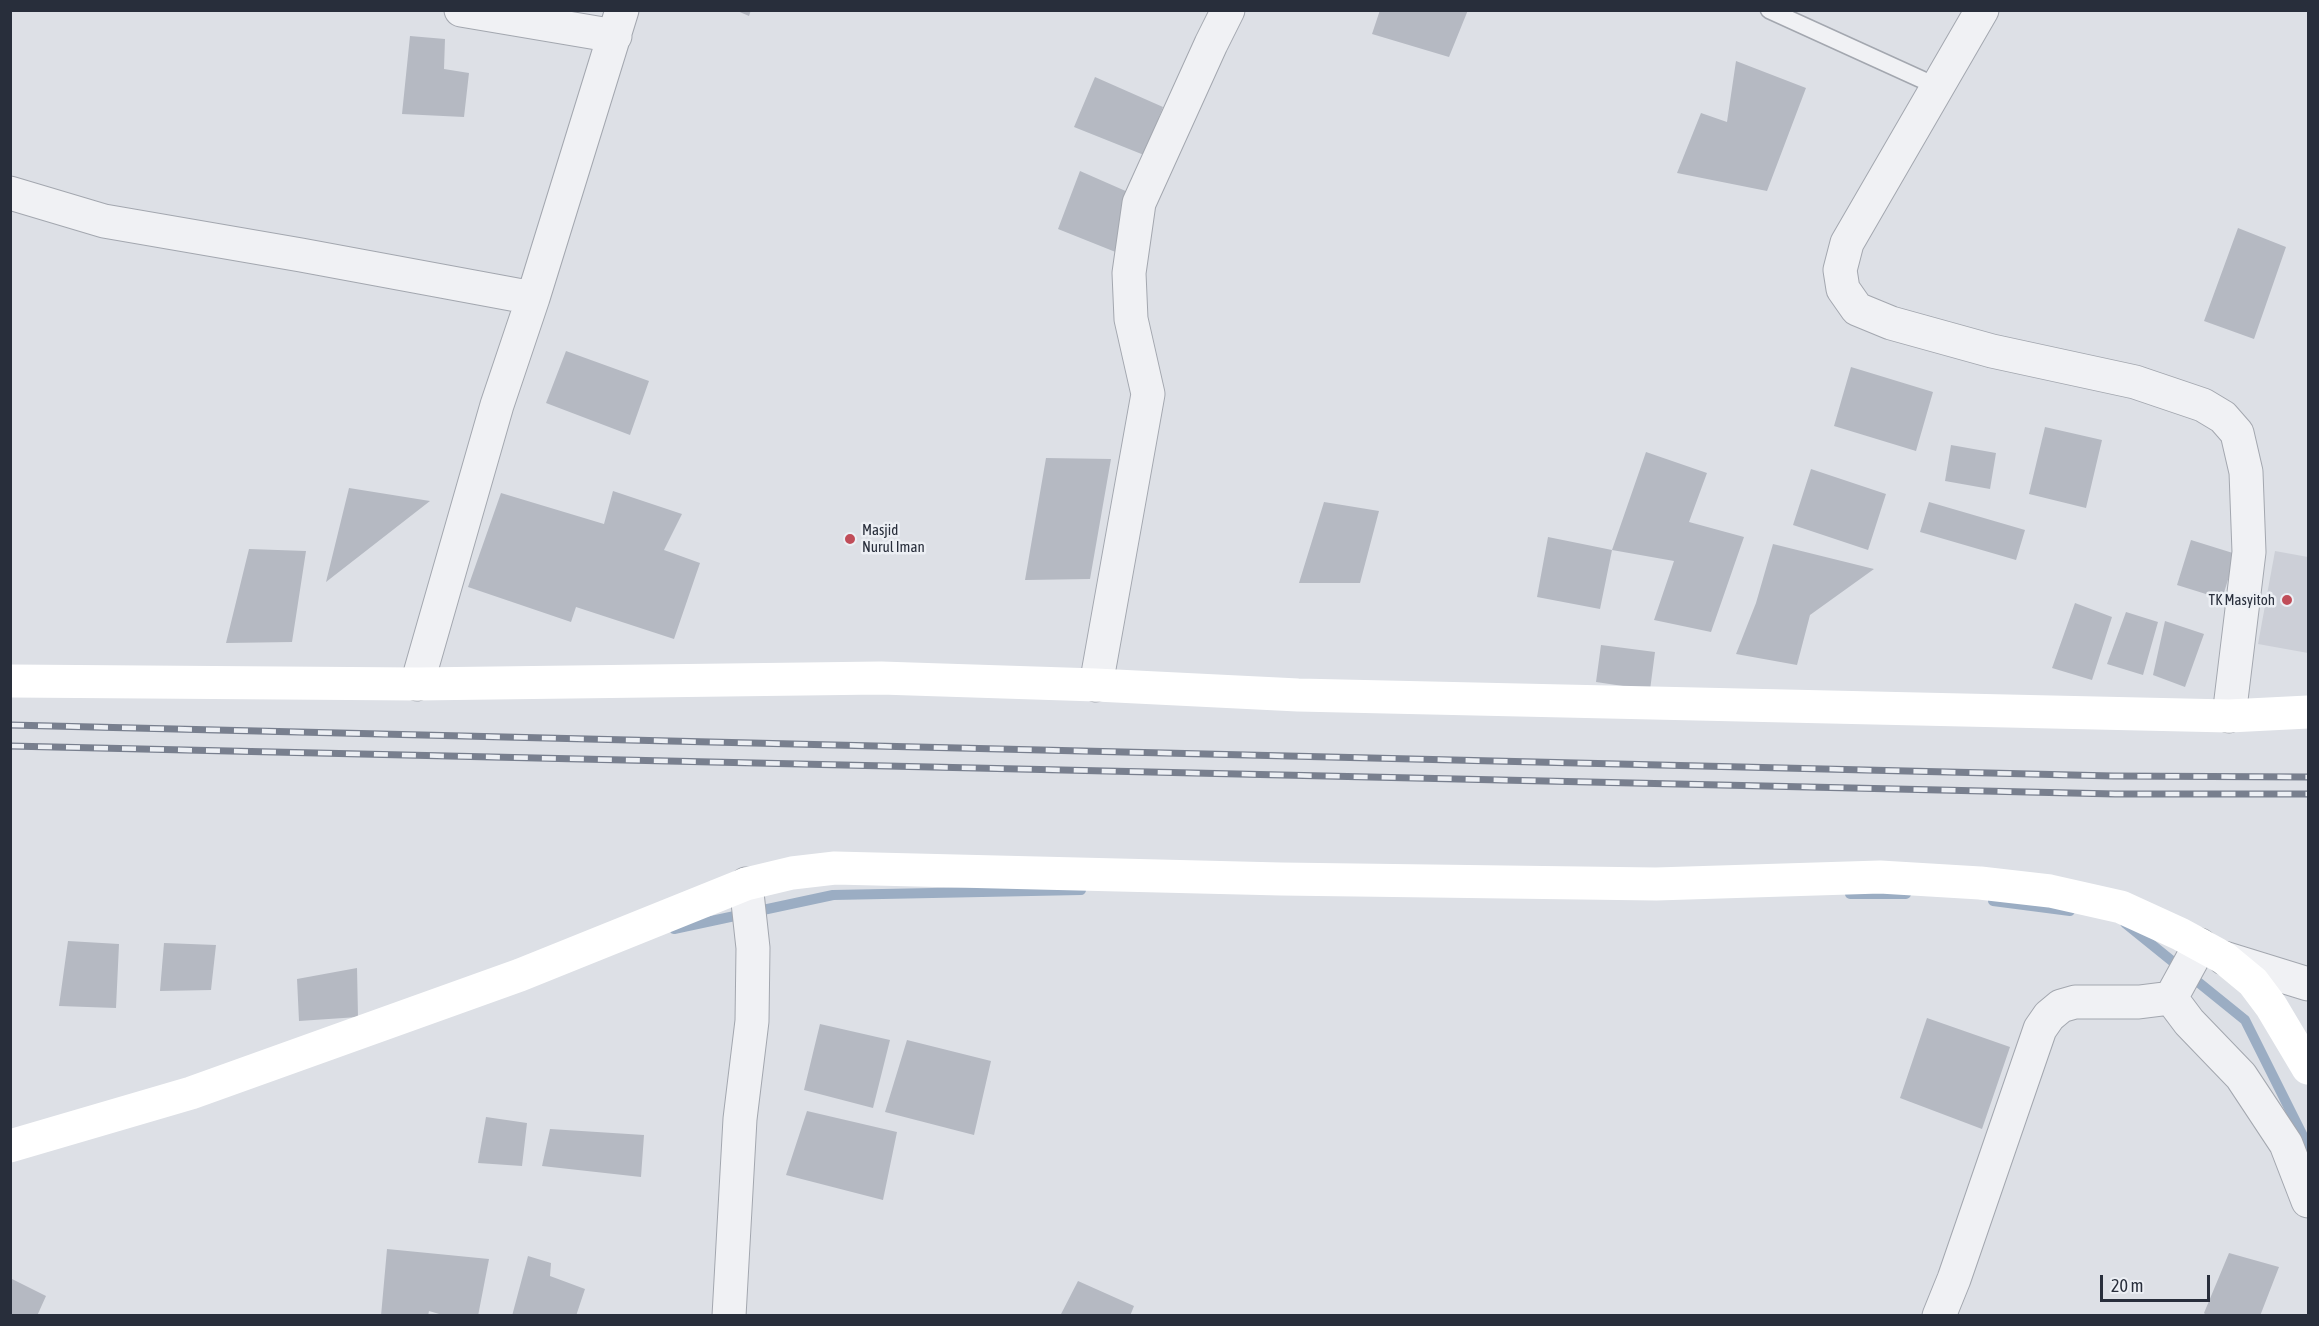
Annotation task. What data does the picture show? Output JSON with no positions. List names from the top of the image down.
{
  "places": ["Masjid Nurul Iman", "TK Masyitoh"],
  "scale_bar": "20 m"
}
